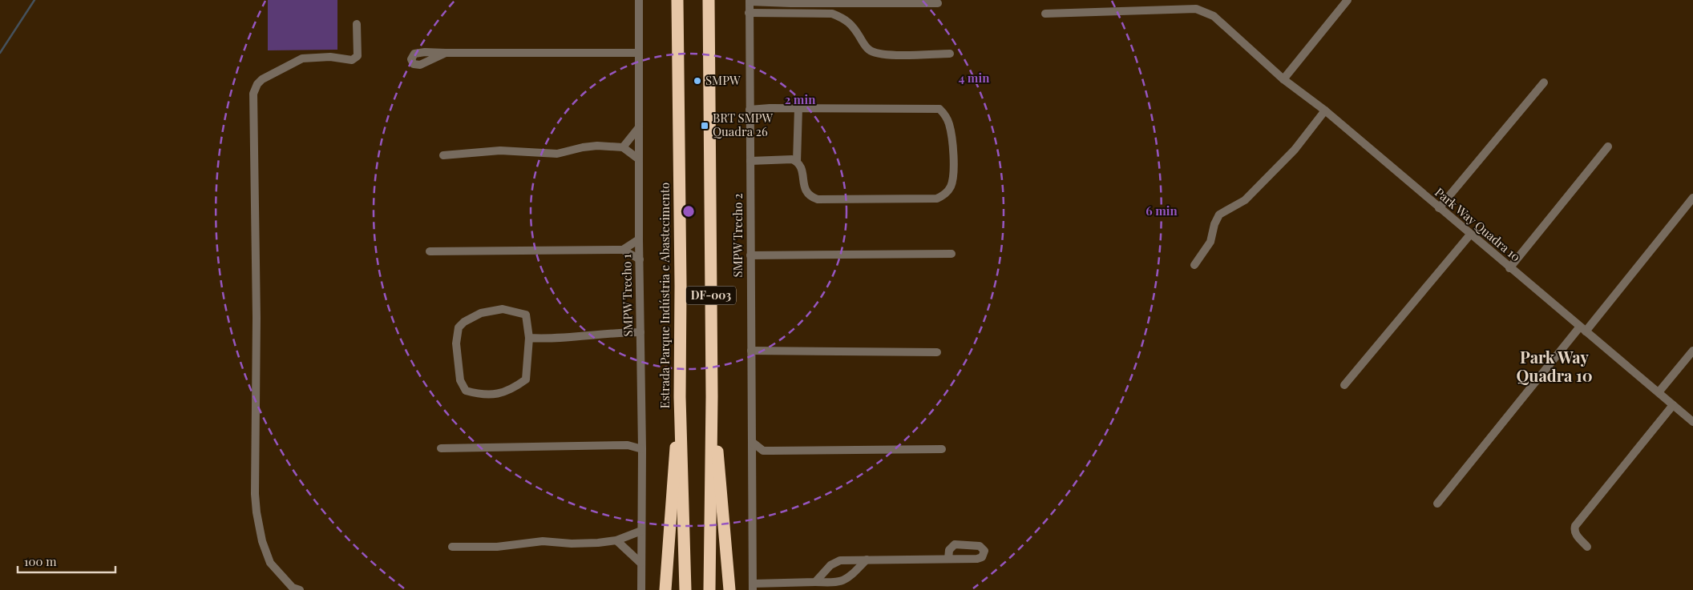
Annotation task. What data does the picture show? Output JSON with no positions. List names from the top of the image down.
{
  "streets": {
    "highway": ["Estrada Parque Indústria e Abastecimento", "DF-003"],
    "street": ["Park Way Quadra 10", "SMPW Trecho 2", "SMPW Trecho 1"]
  },
  "districts": ["Park Way Quadra 10"],
  "places": {
    "other": ["SMPW"],
    "transit": ["BRT SMPW Quadra 26"]
  },
  "scale_bar": "100 m",
  "rings": ["4 min", "2 min", "6 min"]
}
